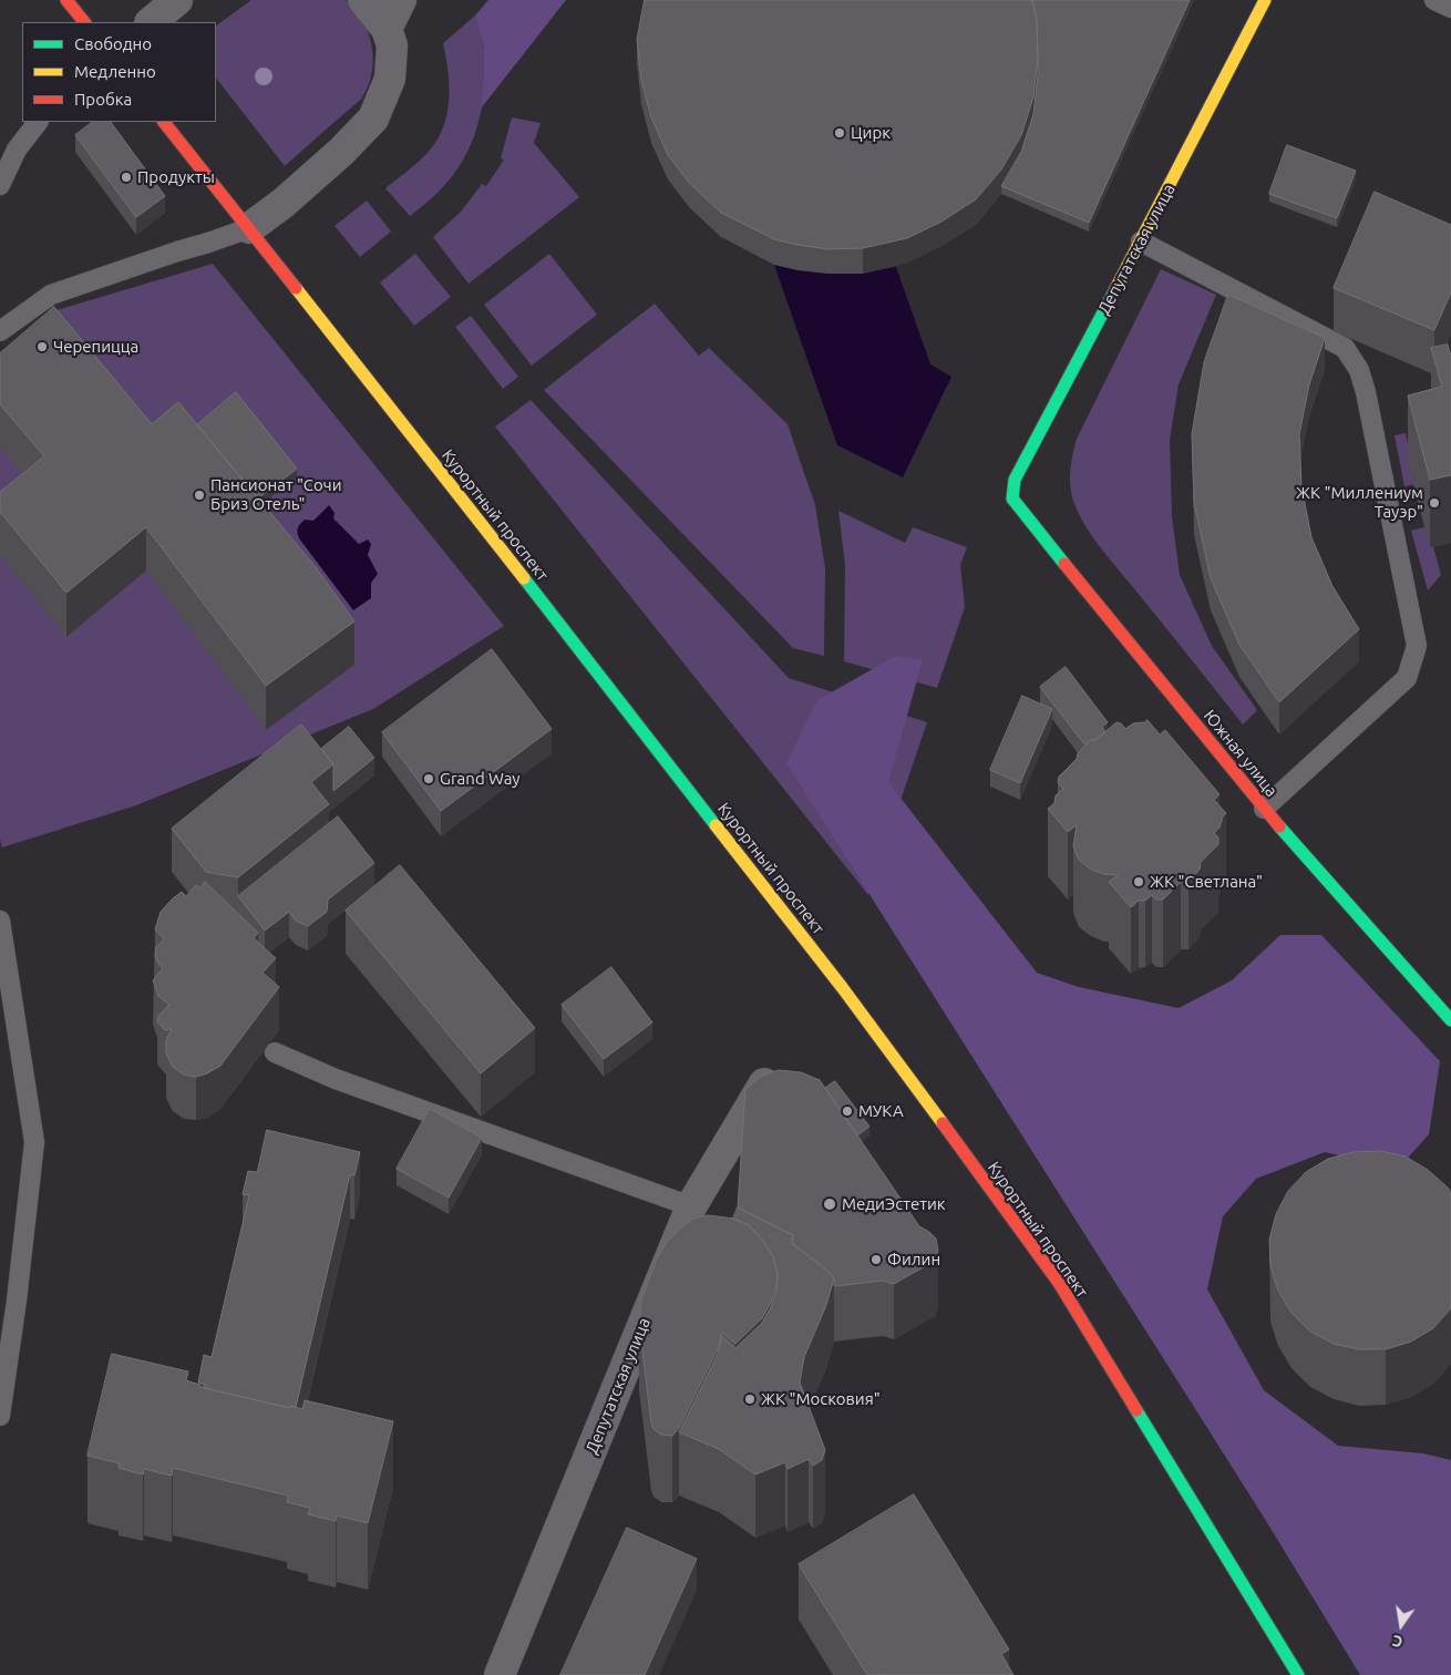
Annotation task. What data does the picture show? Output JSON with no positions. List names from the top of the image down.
{
  "streets": {
    "main road": ["Депутатская улица", "Курортный проспект", "Южная улица"]
  },
  "crossings": [
    ["Депутатская улица", "Южная улица"]
  ],
  "places": [
    "Цирк",
    "Продукты",
    "Черепицца",
    "Пансионат \"Сочи Бриз Отель\"",
    "ЖК \"Миллениум Тауэр\"",
    "Grand Way",
    "ЖК \"Светлана\"",
    "МУКА",
    "МедиЭстетик",
    "Филин",
    "ЖК \"Московия\""
  ],
  "legend": ["Свободно", "Медленно", "Пробка"],
  "north": "bottom"
}
